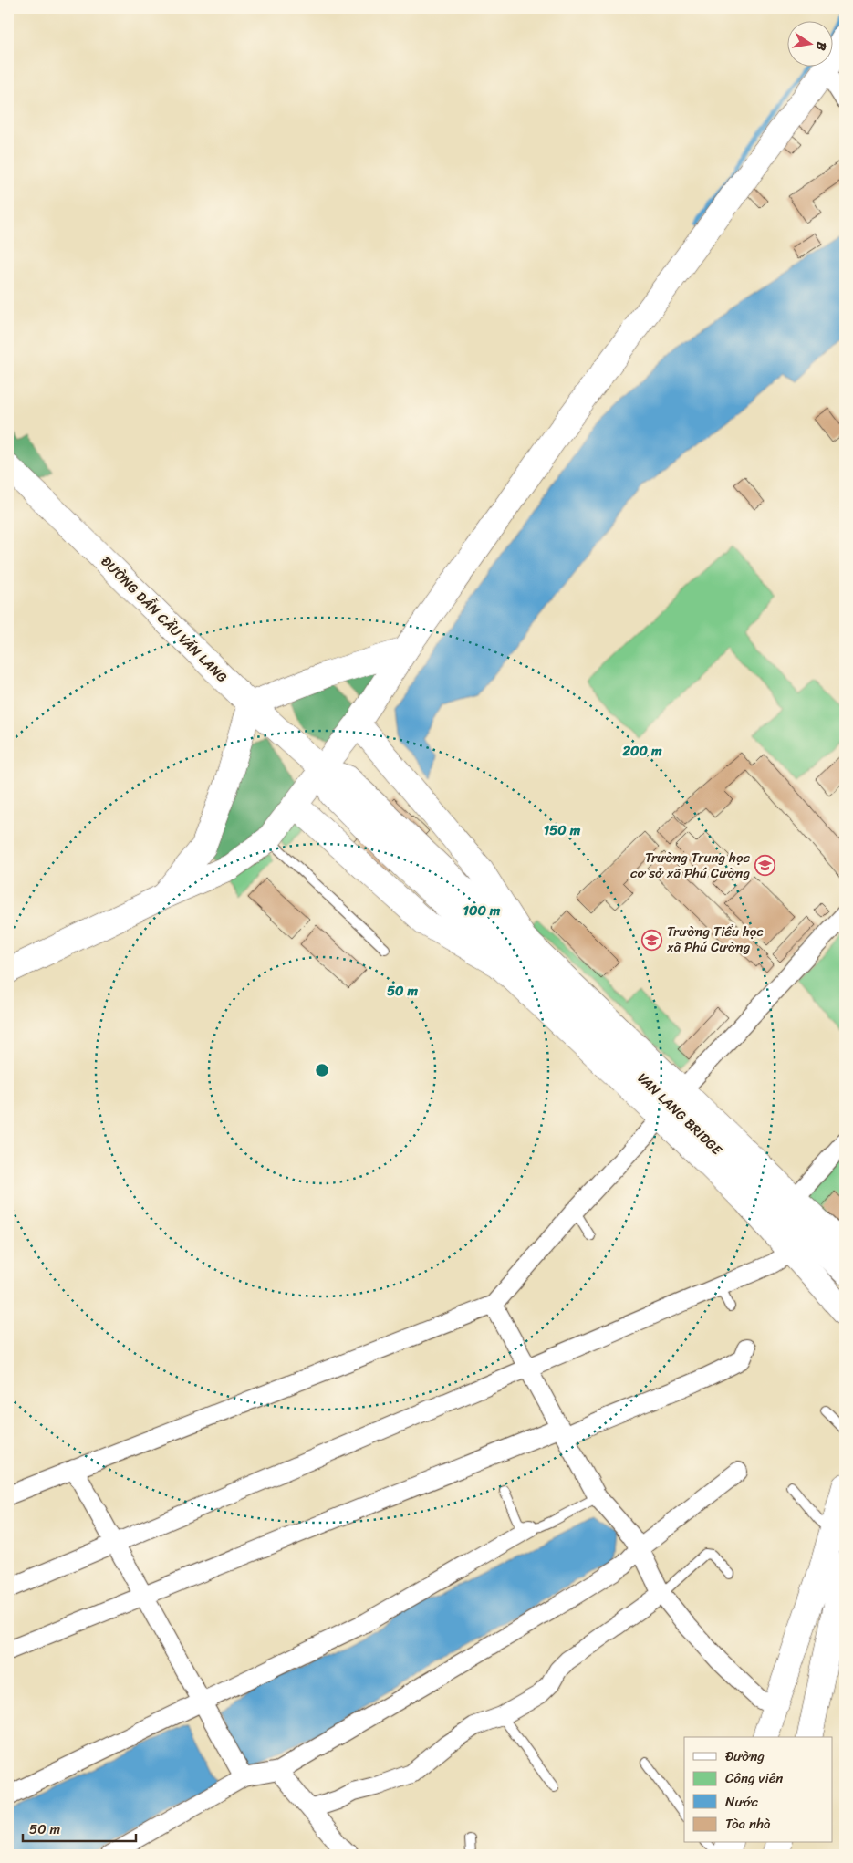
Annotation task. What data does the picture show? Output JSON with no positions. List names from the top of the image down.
{
  "streets": {
    "main road": ["ĐƯỜNG DẪN CẦU VĂN LANG", "VAN LANG BRIDGE"]
  },
  "places": {
    "school or university": ["Trường Trung học cơ sở xã Phú Cường", "Trường Tiểu học xã Phú Cường"]
  },
  "legend": [
    "Đường",
    "Công viên",
    "Nước",
    "Tòa nhà"
  ],
  "scale_bar": "50 m",
  "north": "right",
  "rings": [
    "200 m",
    "150 m",
    "100 m",
    "50 m"
  ]
}
